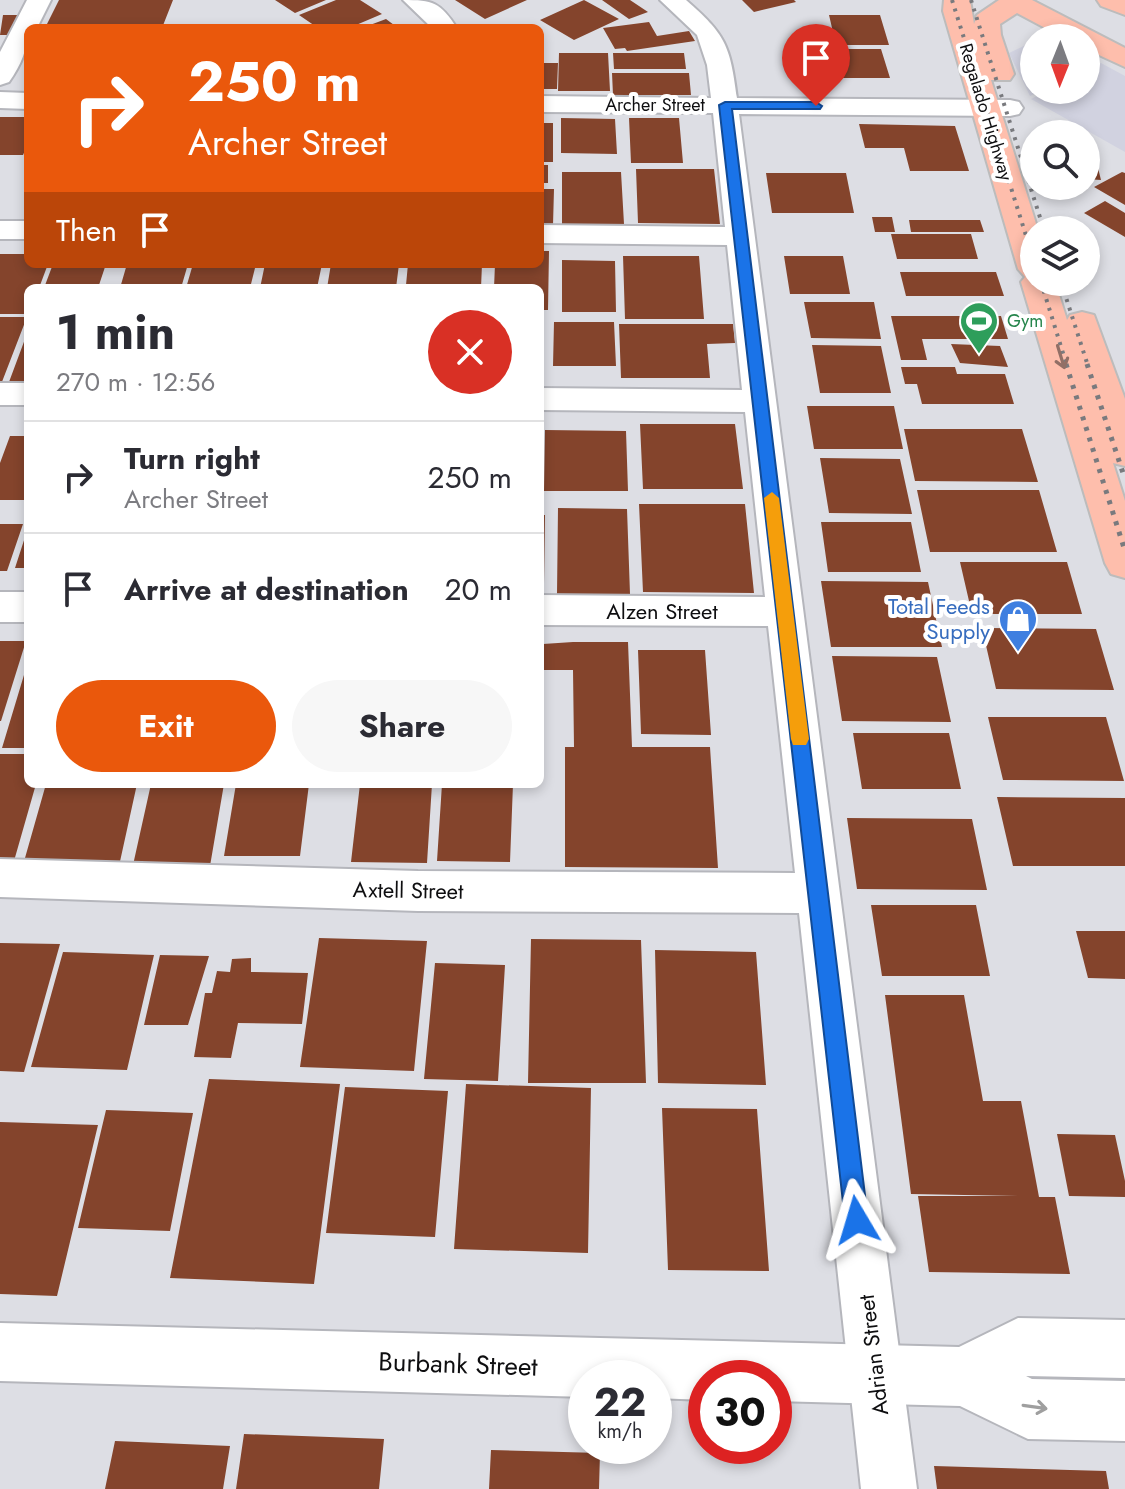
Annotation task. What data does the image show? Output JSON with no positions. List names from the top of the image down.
{
  "streets": {
    "main road": ["Regalado Highway"],
    "street": [
      "Archer Street",
      "Alzen Street",
      "Axtell Street",
      "Adrian Street",
      "Burbank Street"
    ]
  },
  "crossings": [
    ["Archer Street", "Regalado Highway"],
    ["Archer Street", "Adrian Street"],
    ["Alzen Street", "Adrian Street"],
    ["Axtell Street", "Adrian Street"],
    ["Adrian Street", "Burbank Street"]
  ],
  "places": {
    "sports": ["Gym"],
    "shop": ["Total Feeds Supply"]
  },
  "north": "bottom",
  "page": {
    "turn": ["250 m", "Archer Street"],
    "then": "Then",
    "heading": ["1 min", "270 m · 12:56"],
    "list": [
      {
        "name": "Turn right",
        "note": "Archer Street",
        "value": "250 m"
      },
      {
        "name": "Arrive at destination",
        "value": "20 m"
      }
    ],
    "buttons": ["Exit", "Share"],
    "speed": "22 km/h",
    "limit": "30"
  }
}
